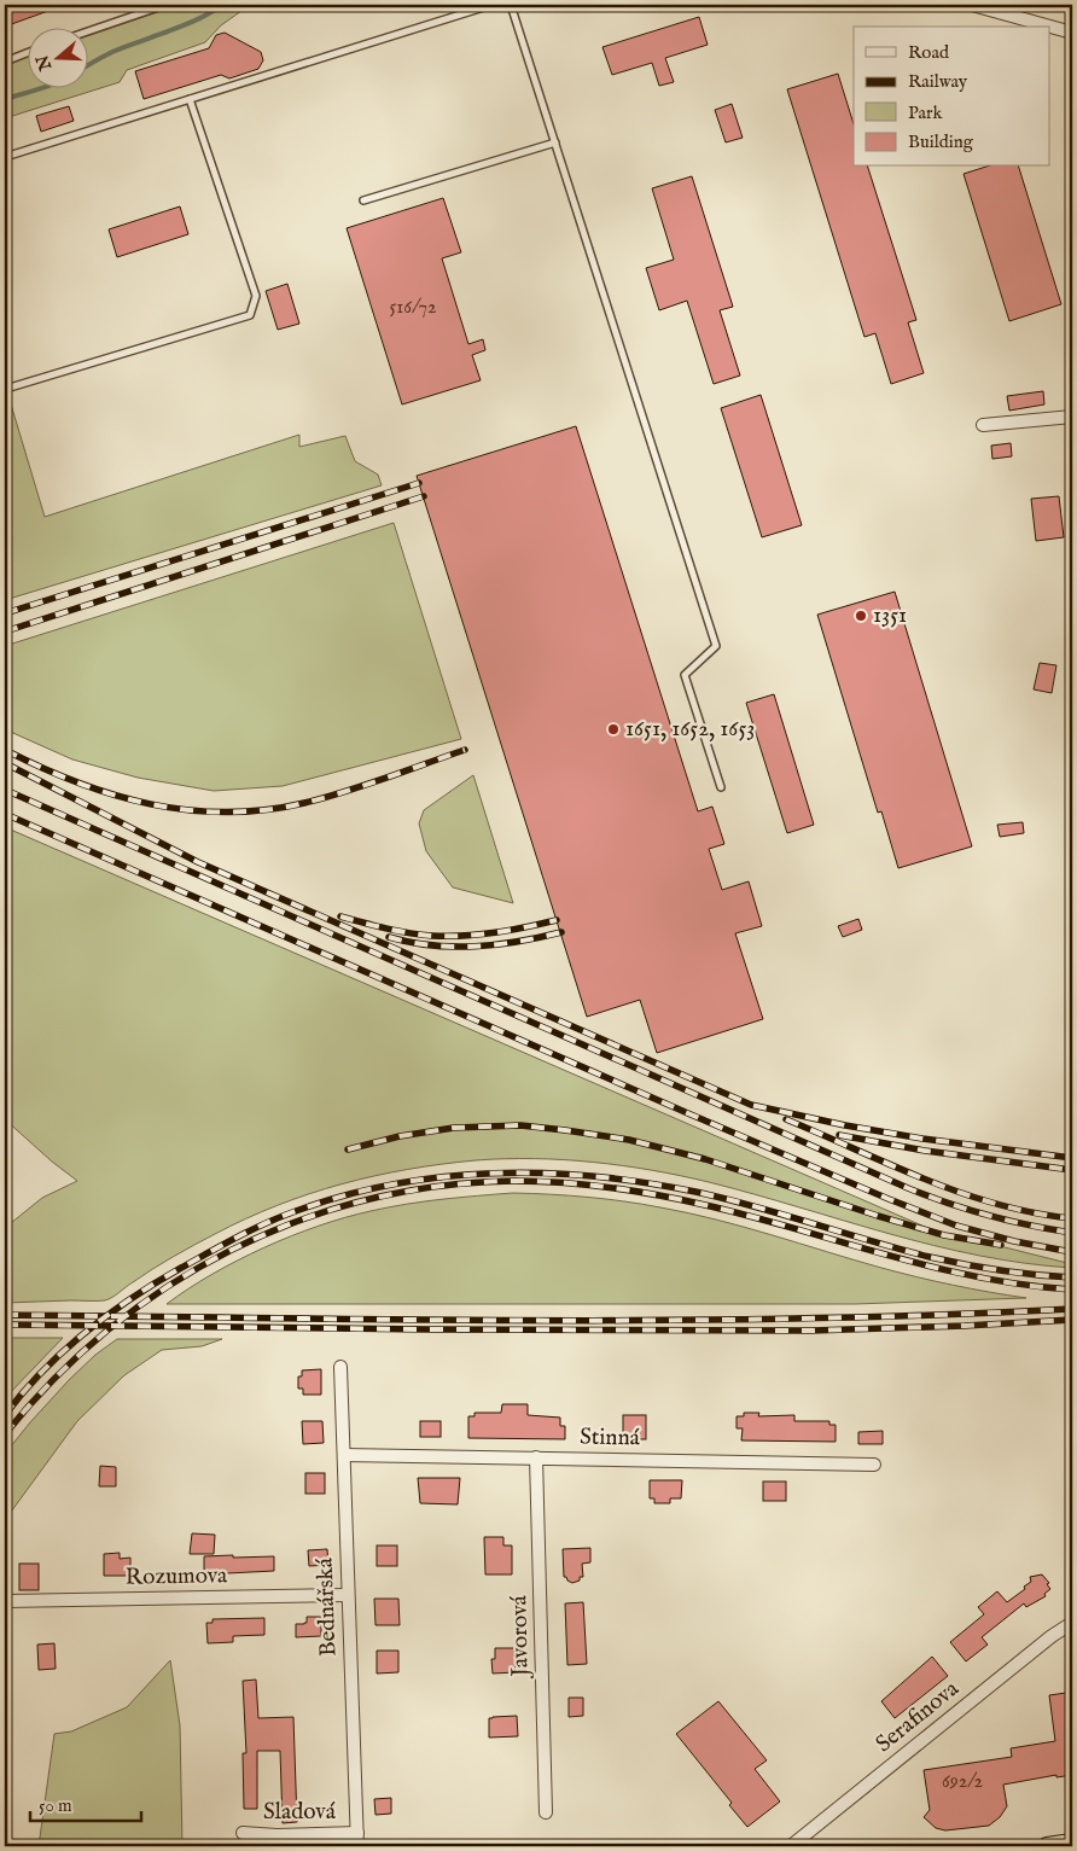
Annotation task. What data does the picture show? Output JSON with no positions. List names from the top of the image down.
{
  "streets": {
    "street": [
      "Stinná",
      "Rozumova",
      "Bednářská",
      "Javorová",
      "Serafinova",
      "Sladová"
    ]
  },
  "crossings": [
    ["Stinná", "Bednářská"],
    ["Stinná", "Javorová"],
    ["Rozumova", "Bednářská"],
    ["Bednářská", "Sladová"]
  ],
  "places": ["1351", "1651, 1652, 1653"],
  "house_numbers": ["516/72", "692/2"],
  "legend": [
    "Road",
    "Railway",
    "Park",
    "Building"
  ],
  "scale_bar": "50 m",
  "north": "left"
}
